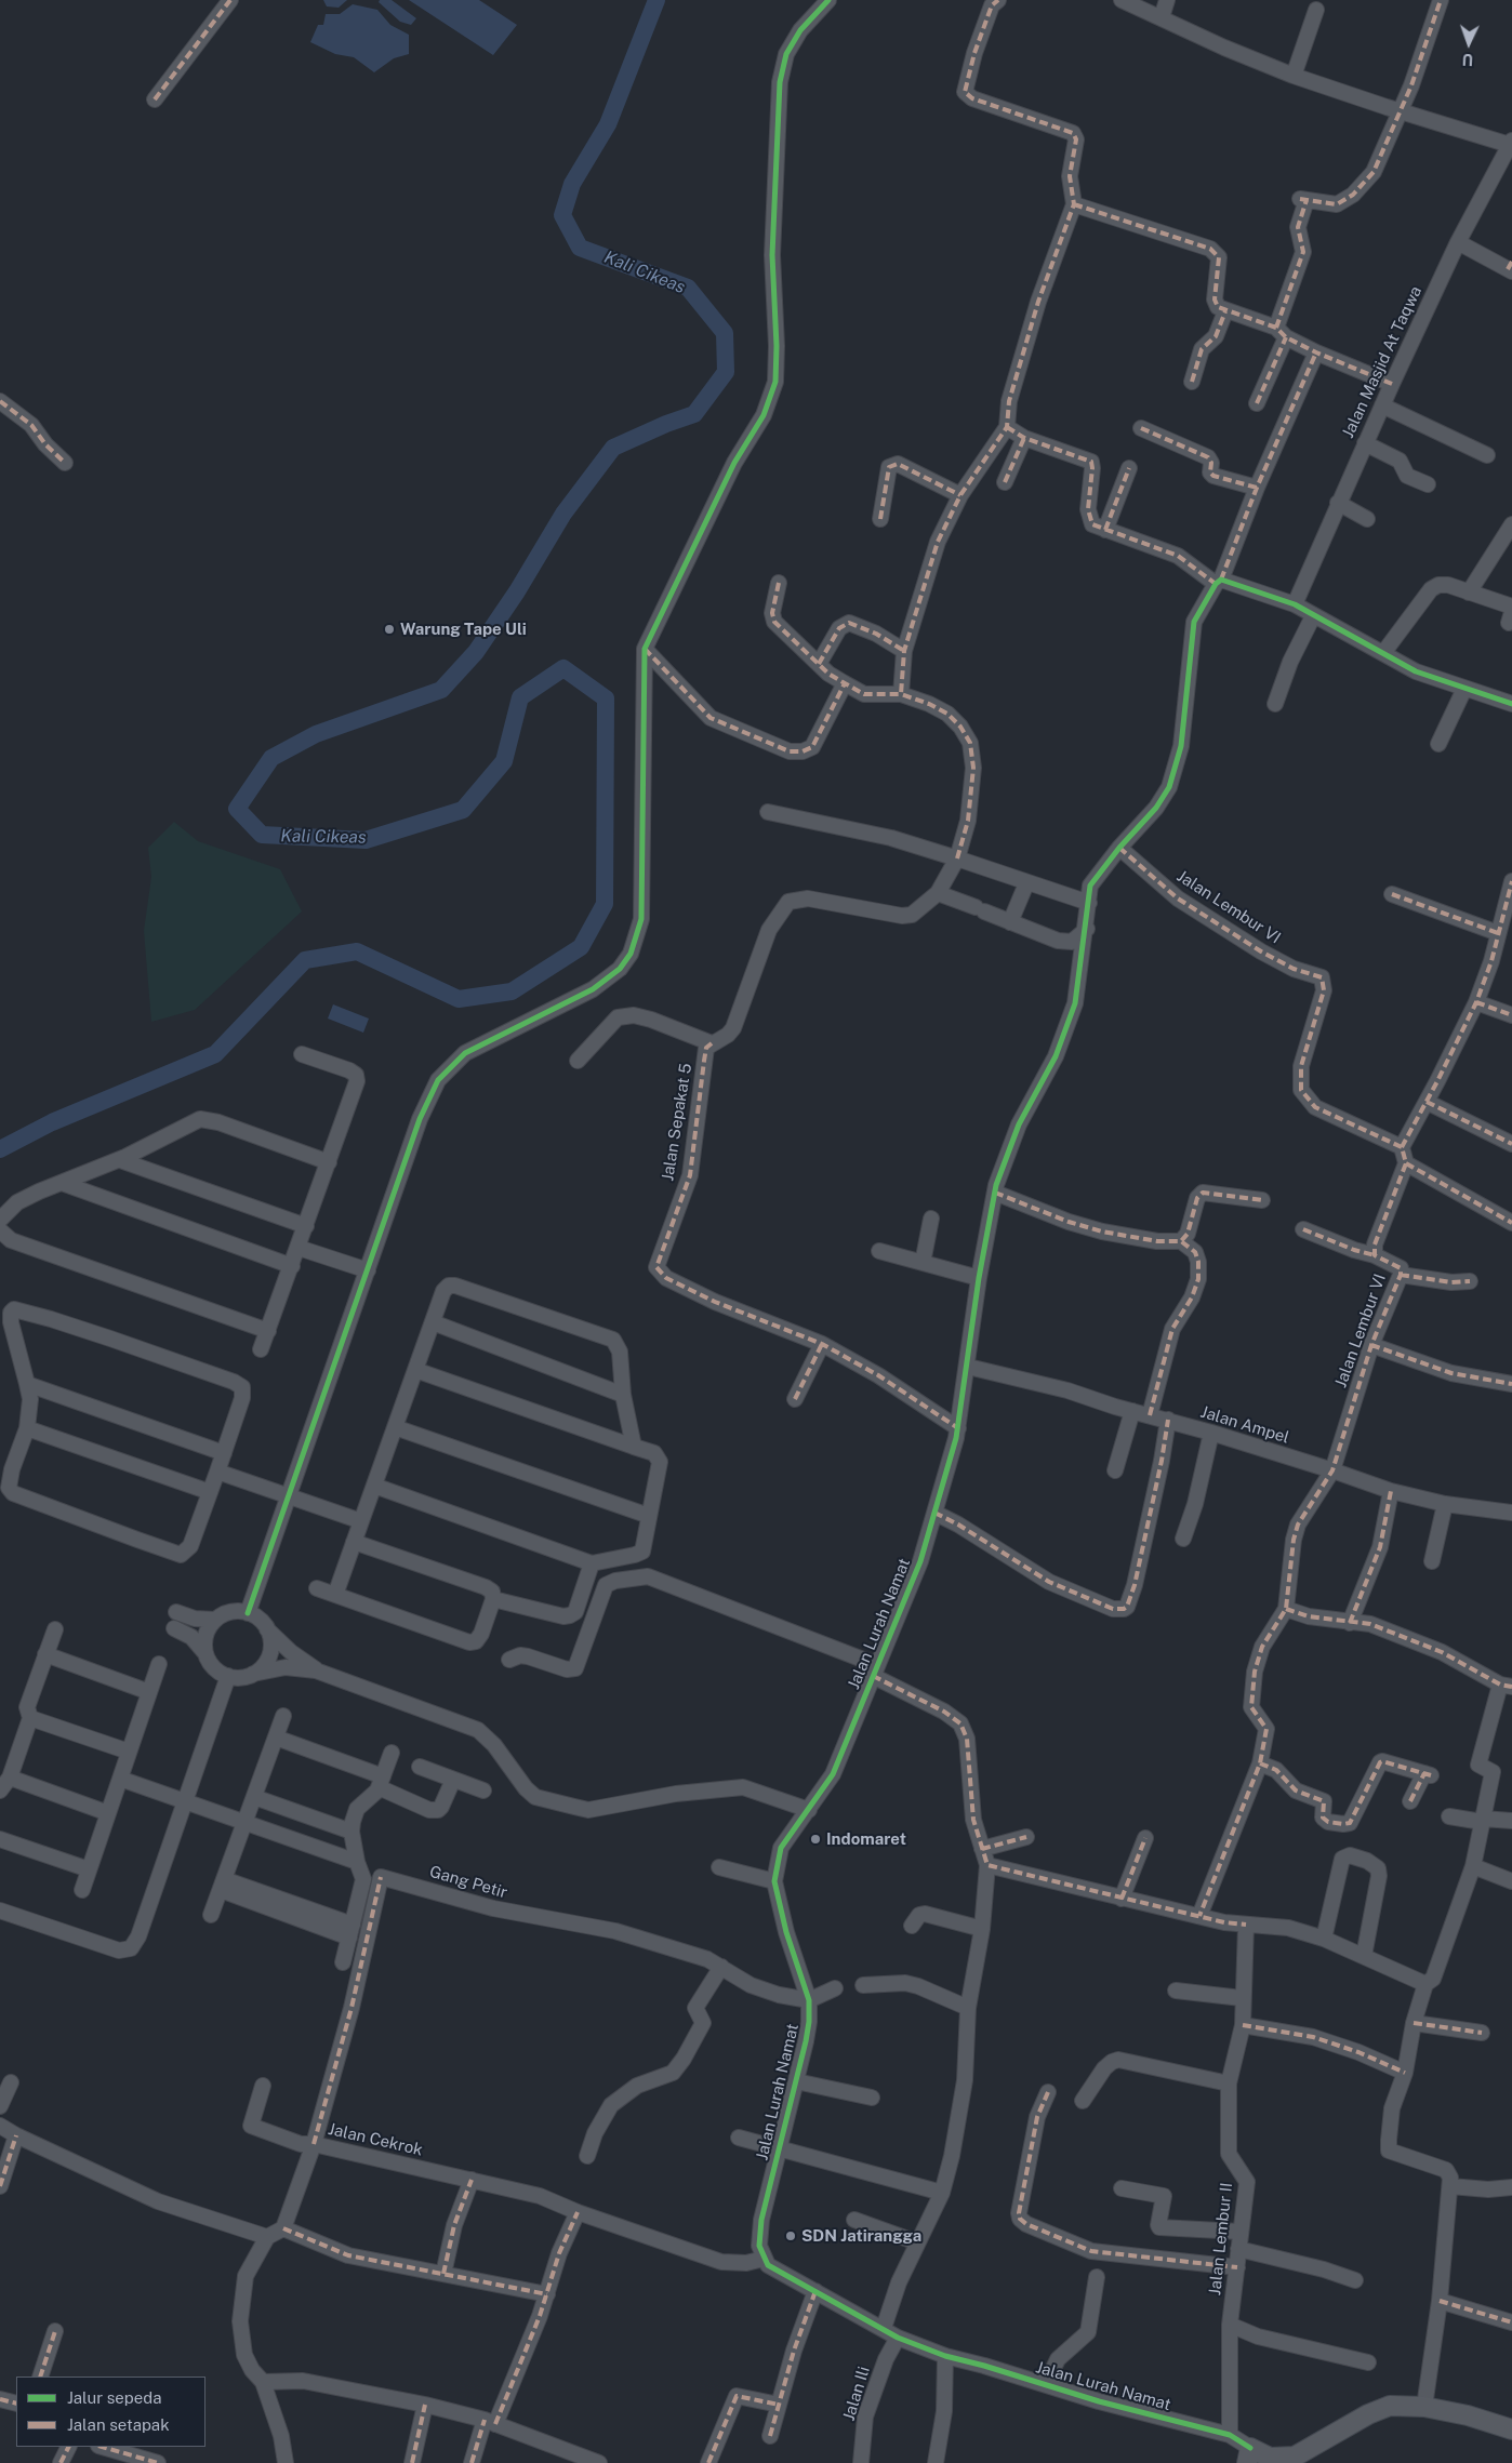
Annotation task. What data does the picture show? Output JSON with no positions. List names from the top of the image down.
{
  "streets": {
    "street": [
      "Jalan Masjid At Taqwa",
      "Jalan Lembur VI",
      "Jalan Sepakat 5",
      "Jalan Ampel",
      "Jalan Lurah Namat",
      "Gang Petir",
      "Jalan Cekrok",
      "Jalan Lembur II",
      "Jalan Ili"
    ]
  },
  "crossings": [
    ["Jalan Lembur VI", "Jalan Ampel"],
    ["Jalan Lembur VI", "Jalan Lurah Namat"],
    ["Jalan Sepakat 5", "Jalan Lurah Namat"],
    ["Jalan Ampel", "Jalan Lurah Namat"],
    ["Jalan Lurah Namat", "Gang Petir"],
    ["Jalan Lurah Namat", "Jalan Cekrok"],
    ["Jalan Lurah Namat", "Jalan Lembur II"],
    ["Jalan Lurah Namat", "Jalan Ili"],
    ["Gang Petir", "Jalan Cekrok"]
  ],
  "water": ["Kali Cikeas"],
  "places": ["Warung Tape Uli", "Indomaret", "SDN Jatirangga"],
  "legend": ["Jalur sepeda", "Jalan setapak"],
  "north": "bottom"
}
